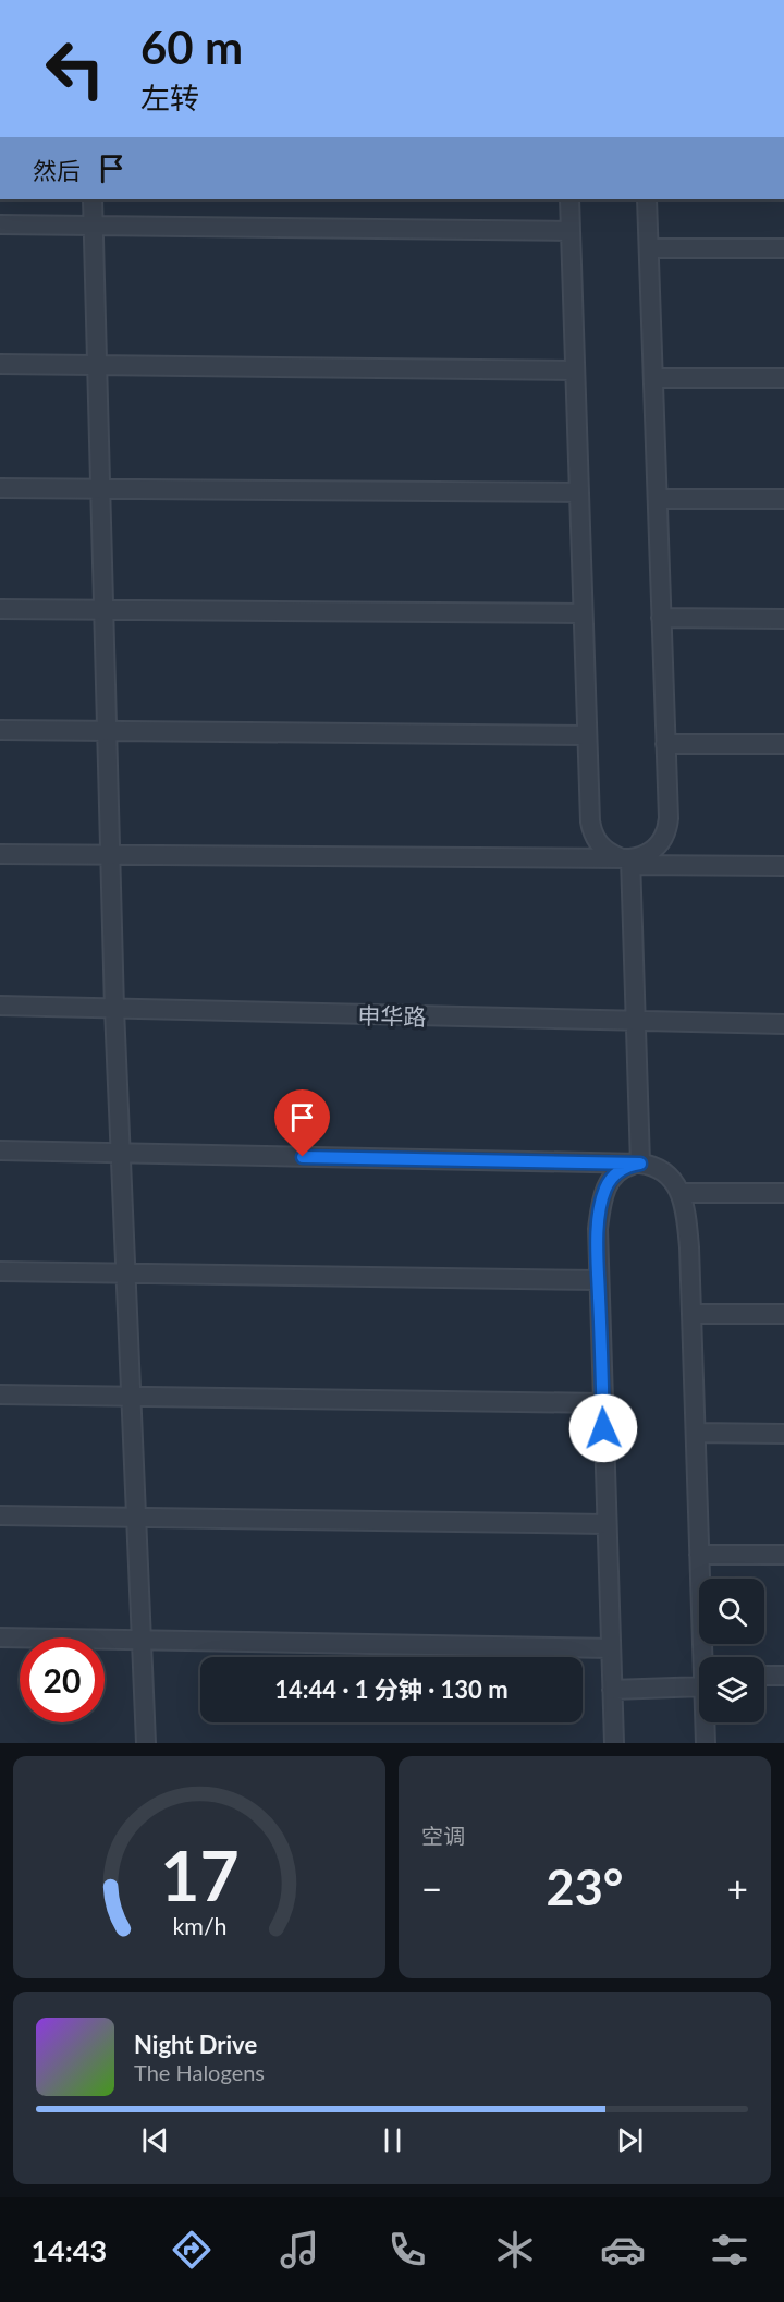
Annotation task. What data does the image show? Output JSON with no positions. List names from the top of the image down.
{
  "streets": {
    "lane": ["申华路"]
  },
  "page": {
    "turn": ["60 m", "左转"],
    "then": "然后",
    "limit": "20",
    "trip": "14:44 · 1 分钟 · 130 m",
    "tile": "空调",
    "heat": ["−", "23°", "+"],
    "song": ["Night Drive", "The Halogens"],
    "tabs": "14:43",
    "gauge": ["17", "km/h"]
  }
}
